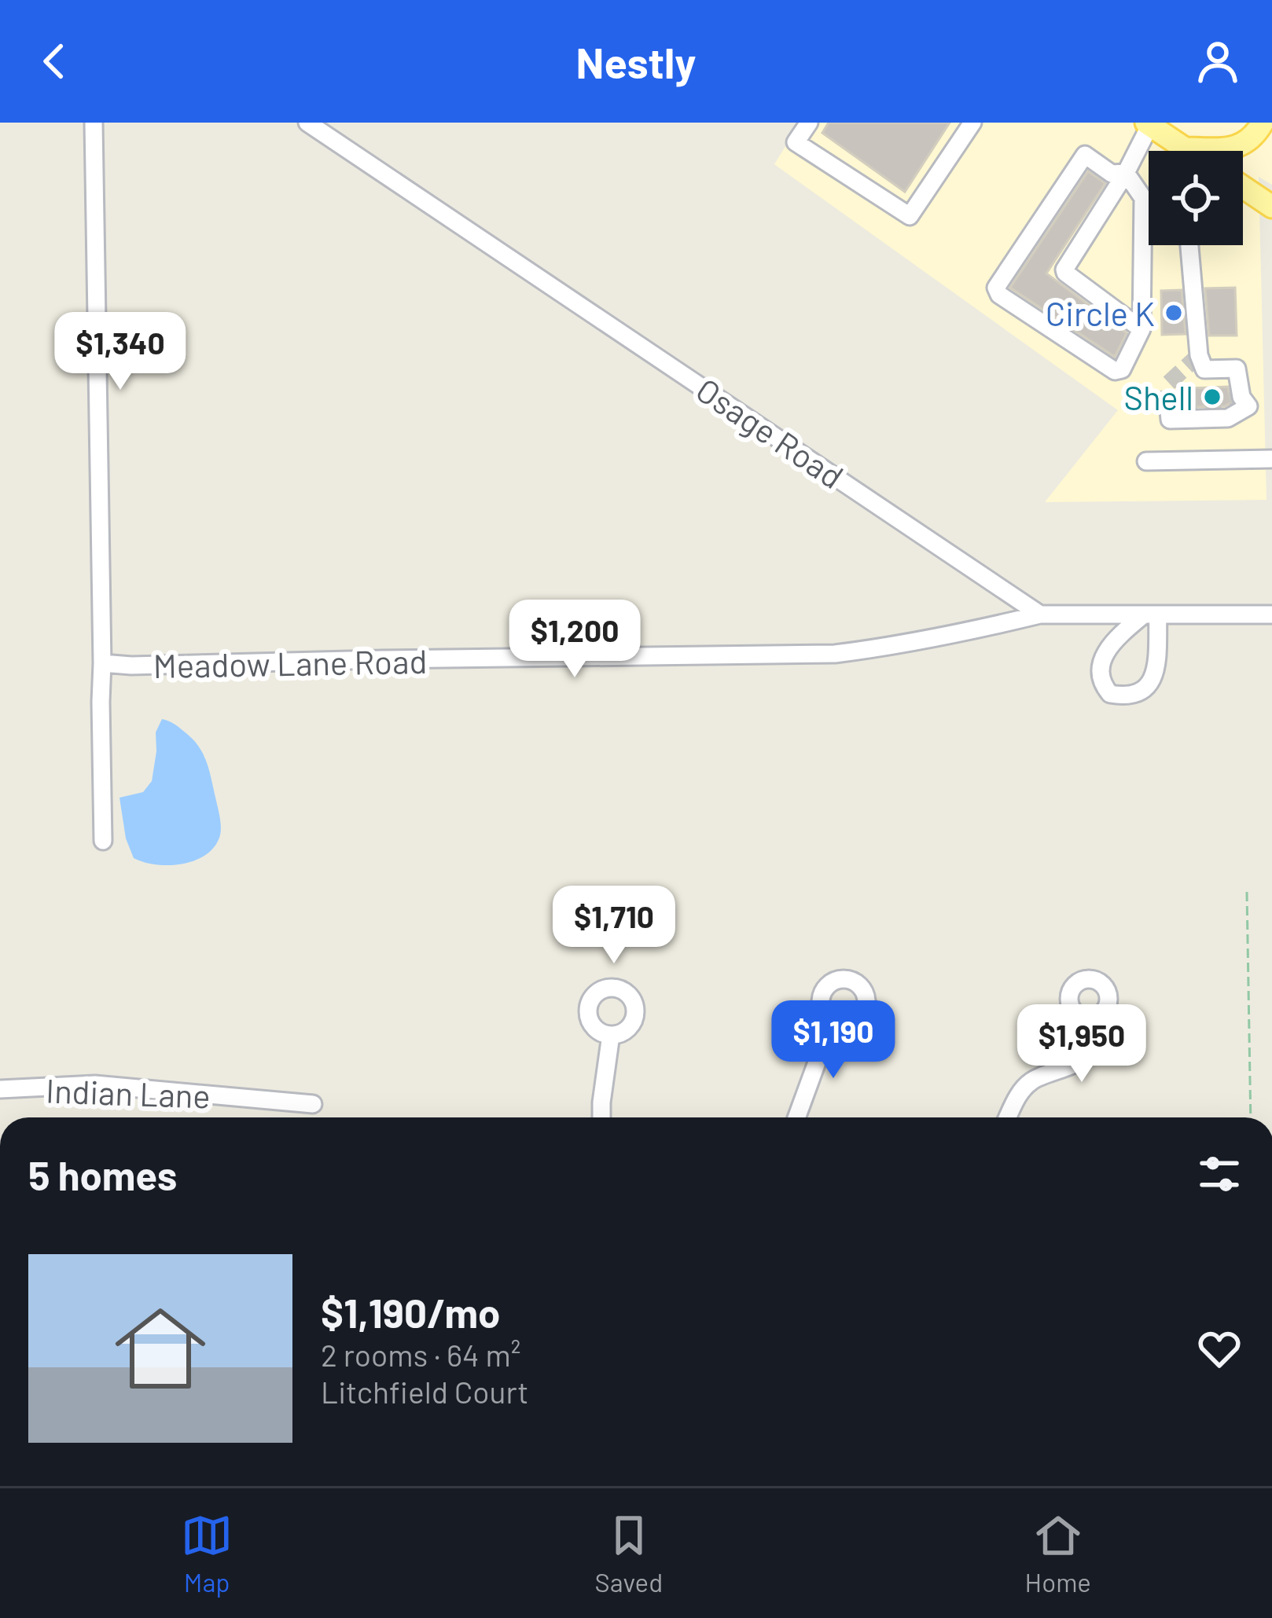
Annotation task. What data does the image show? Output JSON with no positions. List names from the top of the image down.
{
  "streets": {
    "street": ["Osage Road", "Meadow Lane Road", "Indian Lane"]
  },
  "crossings": [
    ["Osage Road", "Meadow Lane Road"]
  ],
  "places": ["Circle K", "Shell"],
  "page": {
    "header": "Nestly",
    "price": [
      "$1,340",
      "$1,200",
      "$1,710",
      "$1,190",
      "$1,950"
    ],
    "heading": "5 homes",
    "list": [
      {
        "name": "$1,190/mo",
        "note": "2 rooms · 64 m² · Litchfield Court"
      }
    ],
    "tabs": ["Map", "Saved", "Home"]
  }
}
